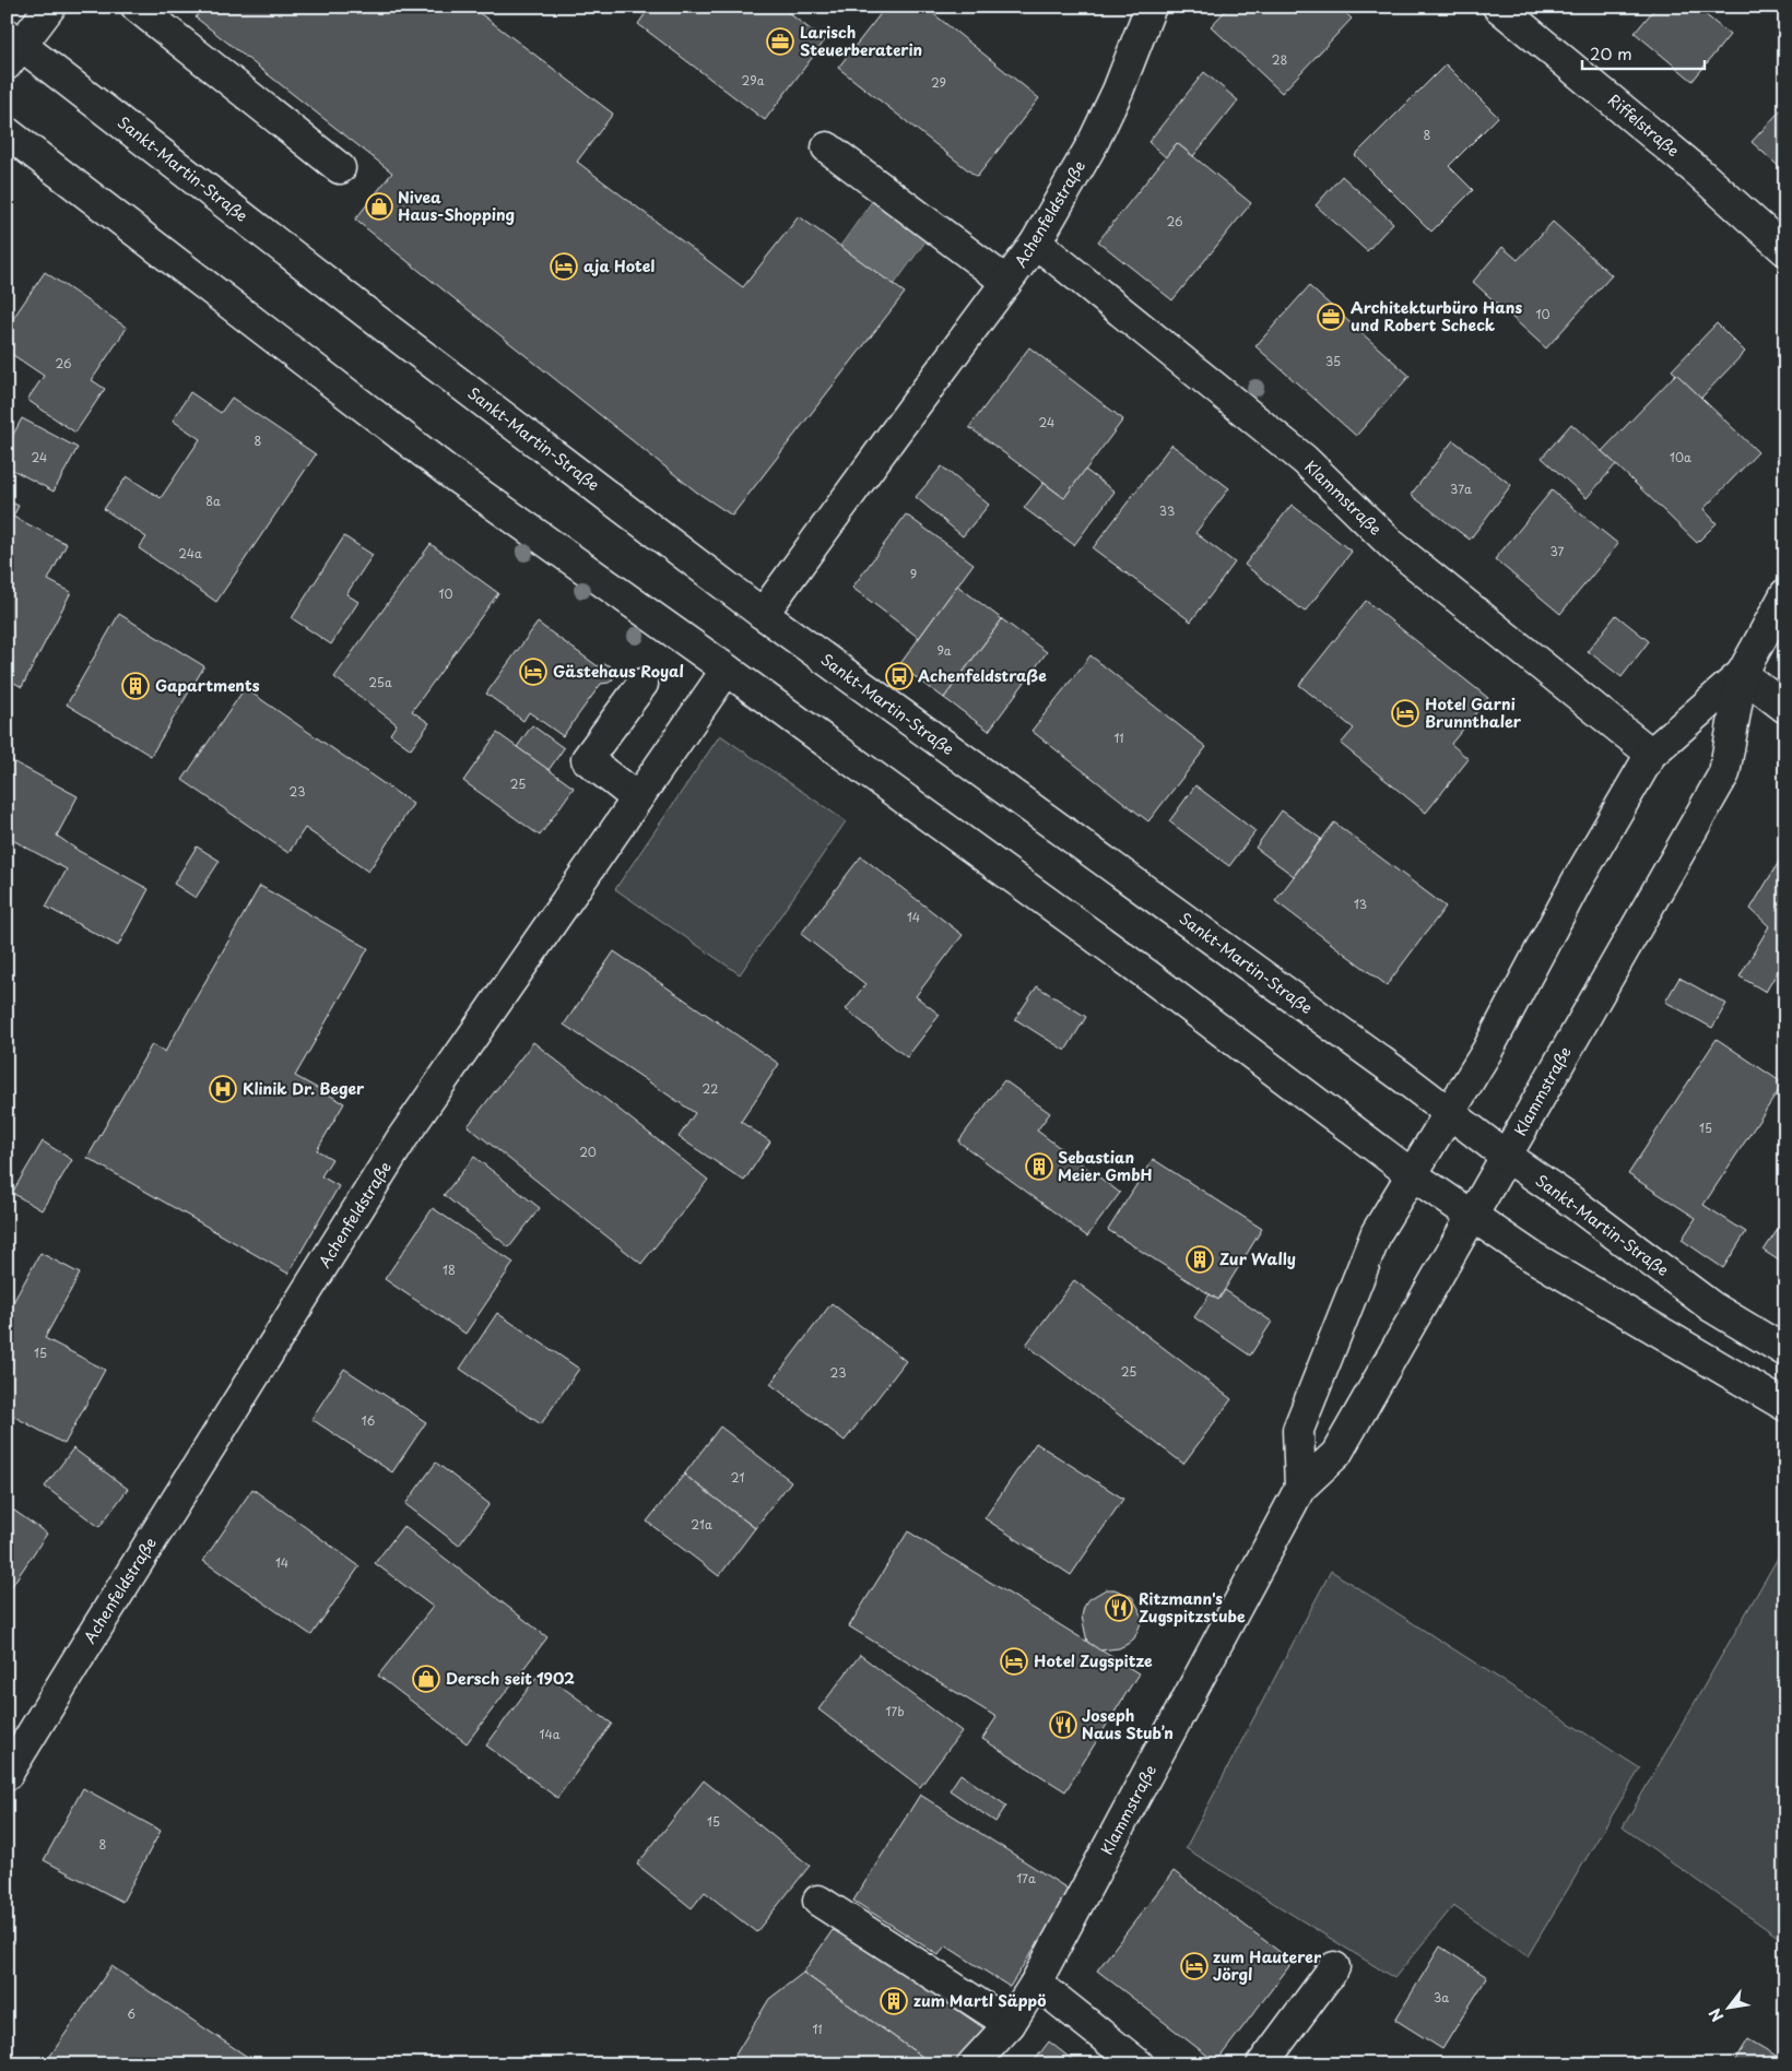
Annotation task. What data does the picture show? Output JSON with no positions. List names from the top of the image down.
{
  "streets": {
    "street": [
      "Riffelstraße",
      "Sankt-Martin-Straße",
      "Achenfeldstraße",
      "Klammstraße"
    ]
  },
  "crossings": [
    ["Sankt-Martin-Straße", "Achenfeldstraße"],
    ["Sankt-Martin-Straße", "Klammstraße"],
    ["Achenfeldstraße", "Klammstraße"]
  ],
  "places": {
    "office": ["Larisch Steuerberaterin", "Architekturbüro Hans und Robert Scheck"],
    "shop": ["Nivea Haus-Shopping", "Dersch seit 1902"],
    "hotel": [
      "aja Hotel",
      "Gästehaus Royal",
      "Hotel Garni Brunnthaler",
      "Hotel Zugspitze",
      "zum Hauterer Jörgl"
    ],
    "bus stop": ["Achenfeldstraße"],
    "building": [
      "Gapartments",
      "Sebastian Meier GmbH",
      "Zur Wally",
      "zum Martl Säppö"
    ],
    "hospital": ["Klinik Dr. Beger"],
    "restaurant": ["Ritzmann's Zugspitzstube", "Joseph Naus Stub’n"]
  },
  "house_numbers": [
    "28",
    "29a",
    "29",
    "8",
    "26",
    "10",
    "35",
    "26",
    "24",
    "8",
    "24",
    "10a",
    "37a",
    "8a",
    "33",
    "37",
    "24a",
    "9",
    "10",
    "9a",
    "25a",
    "11",
    "25",
    "23",
    "13",
    "14",
    "22",
    "15",
    "20",
    "18",
    "15",
    "25",
    "23",
    "16",
    "21",
    "21a",
    "14",
    "17b",
    "14a",
    "15",
    "8",
    "17a",
    "3a",
    "6",
    "11"
  ],
  "scale_bar": "20 m",
  "north": "bottom left"
}
